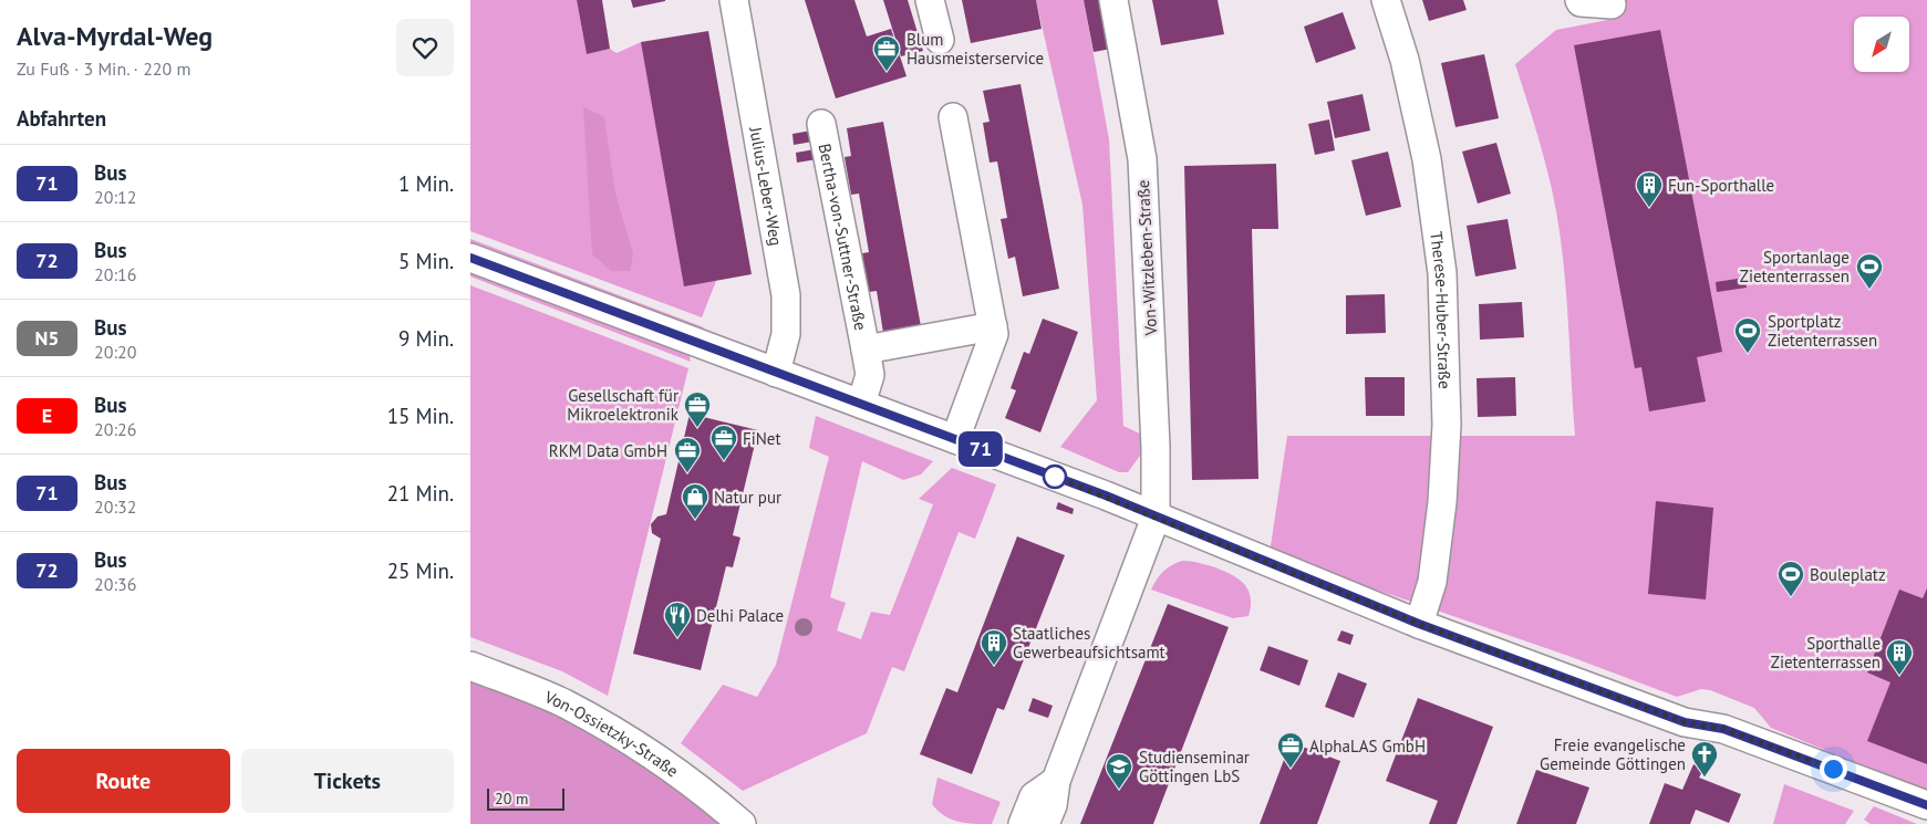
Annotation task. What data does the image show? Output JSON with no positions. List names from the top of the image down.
{
  "streets": {
    "street": [
      "Julius-Leber-Weg",
      "Bertha-von-Suttner-Straße",
      "Von-Witzleben-Straße",
      "Therese-Huber-Straße",
      "Von-Ossietzky-Straße"
    ]
  },
  "places": {
    "office": [
      "Blum Hausmeisterservice",
      "Gesellschaft für Mikroelektronik",
      "FiNet",
      "RKM Data GmbH",
      "AlphaLAS GmbH"
    ],
    "building": ["Fun-Sporthalle", "Staatliches Gewerbeaufsichtsamt", "Sporthalle Zietenterrassen"],
    "sports": ["Sportanlage Zietenterrassen", "Sportplatz Zietenterrassen", "Bouleplatz"],
    "shop": ["Natur pur"],
    "restaurant": ["Delhi Palace"],
    "church": ["Freie evangelische Gemeinde Göttingen"],
    "school or university": ["Studienseminar Göttingen LbS"]
  },
  "lines": ["bus line 71"],
  "scale_bar": "20 m",
  "north": "bottom left",
  "page": {
    "heading": [
      ["Alva-Myrdal-Weg", "Zu Fuß · 3 Min. · 220 m"],
      "Abfahrten"
    ],
    "on_map": "71",
    "list": [
      {
        "mark": "71",
        "name": "Bus",
        "note": "20:12",
        "value": "1 Min."
      },
      {
        "mark": "72",
        "name": "Bus",
        "note": "20:16",
        "value": "5 Min."
      },
      {
        "mark": "N5",
        "name": "Bus",
        "note": "20:20",
        "value": "9 Min."
      },
      {
        "mark": "E",
        "name": "Bus",
        "note": "20:26",
        "value": "15 Min."
      },
      {
        "mark": "71",
        "name": "Bus",
        "note": "20:32",
        "value": "21 Min."
      },
      {
        "mark": "72",
        "name": "Bus",
        "note": "20:36",
        "value": "25 Min."
      }
    ],
    "buttons": ["Route", "Tickets"],
    "scale": "20 m"
  }
}
